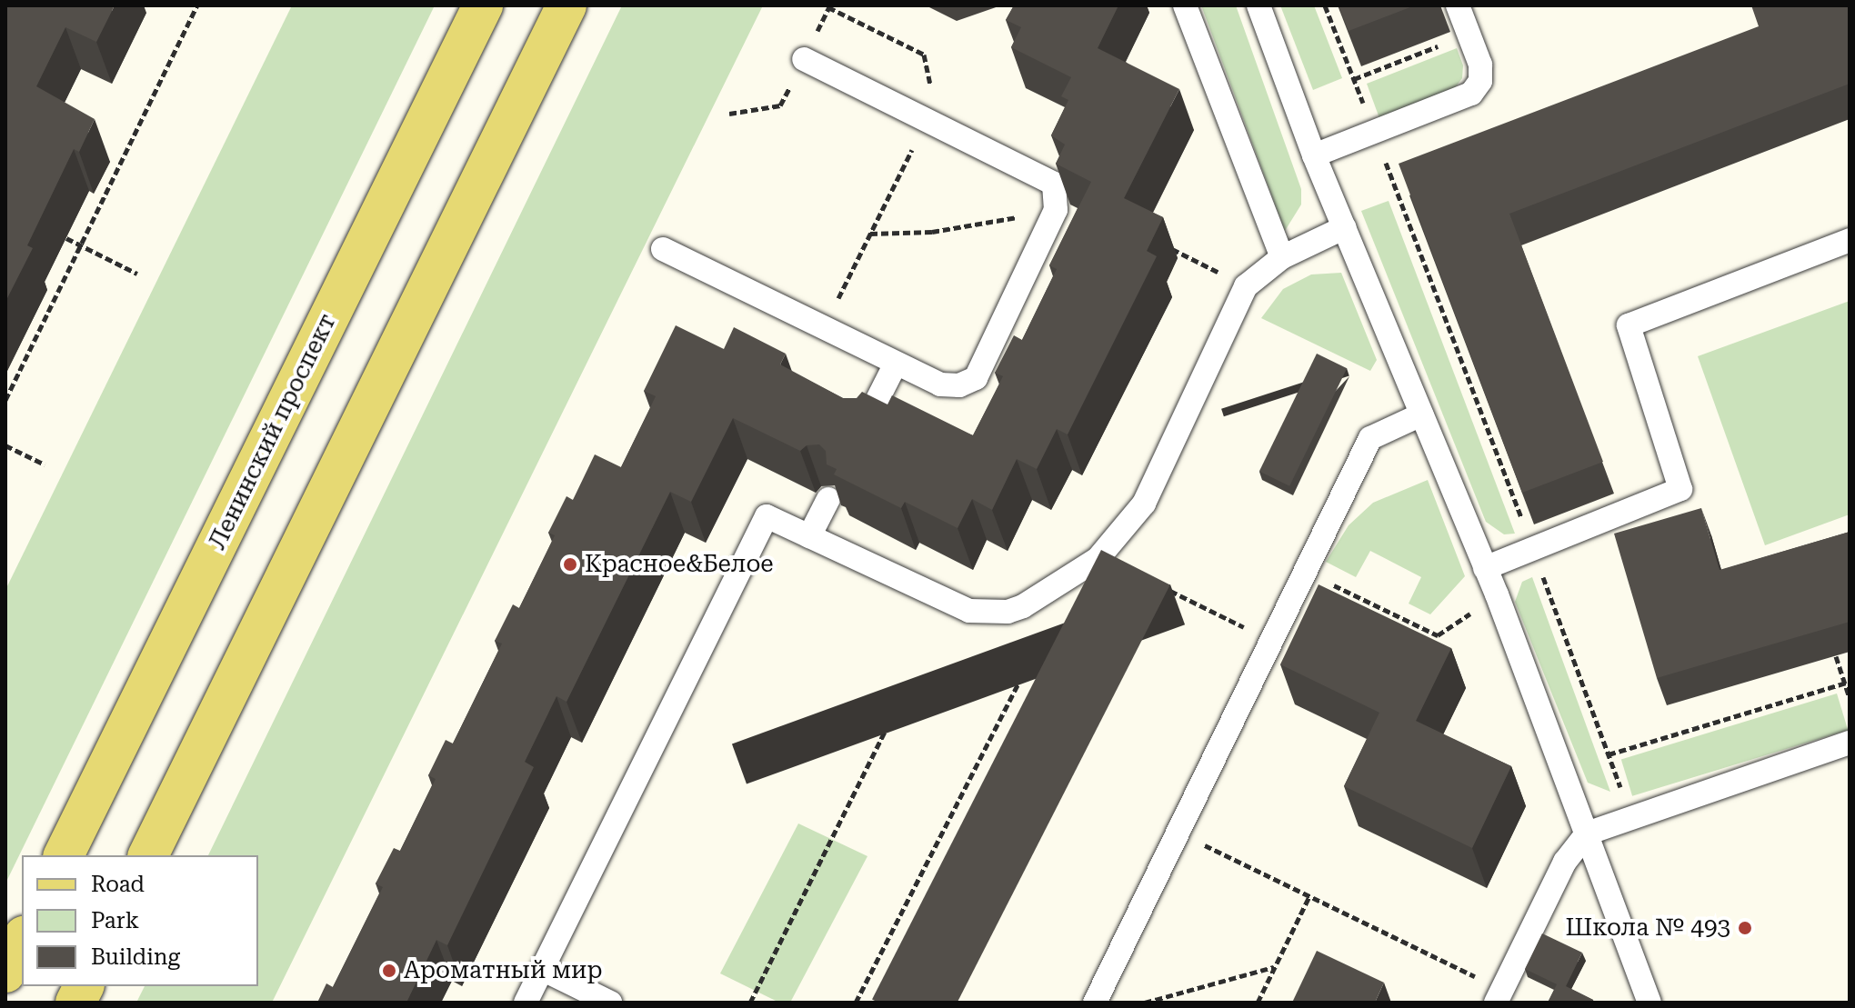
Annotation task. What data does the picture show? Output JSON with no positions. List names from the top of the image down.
{
  "streets": {
    "main road": ["Ленинский проспект"]
  },
  "places": ["Красное&Белое", "Школа № 493", "Ароматный мир"],
  "legend": ["Road", "Park", "Building"]
}
